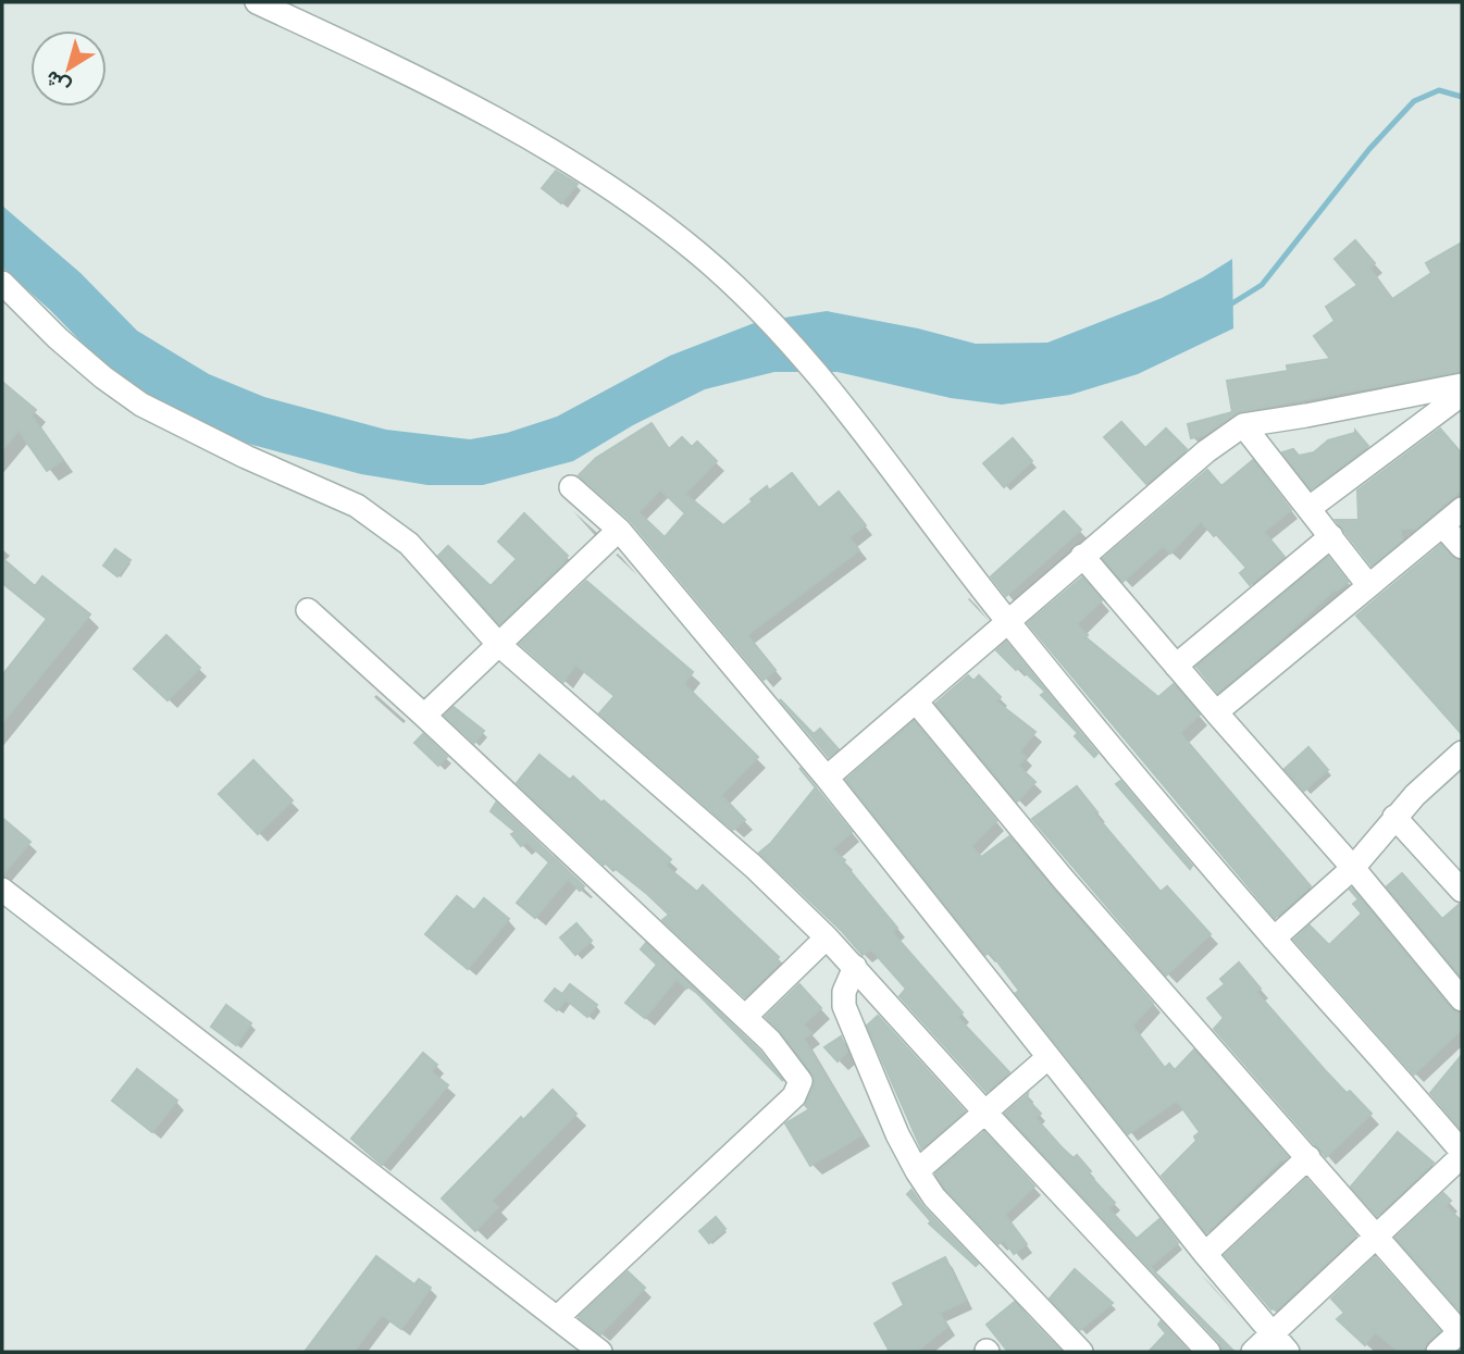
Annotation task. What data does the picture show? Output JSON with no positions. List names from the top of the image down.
{
  "north": "bottom left"
}
